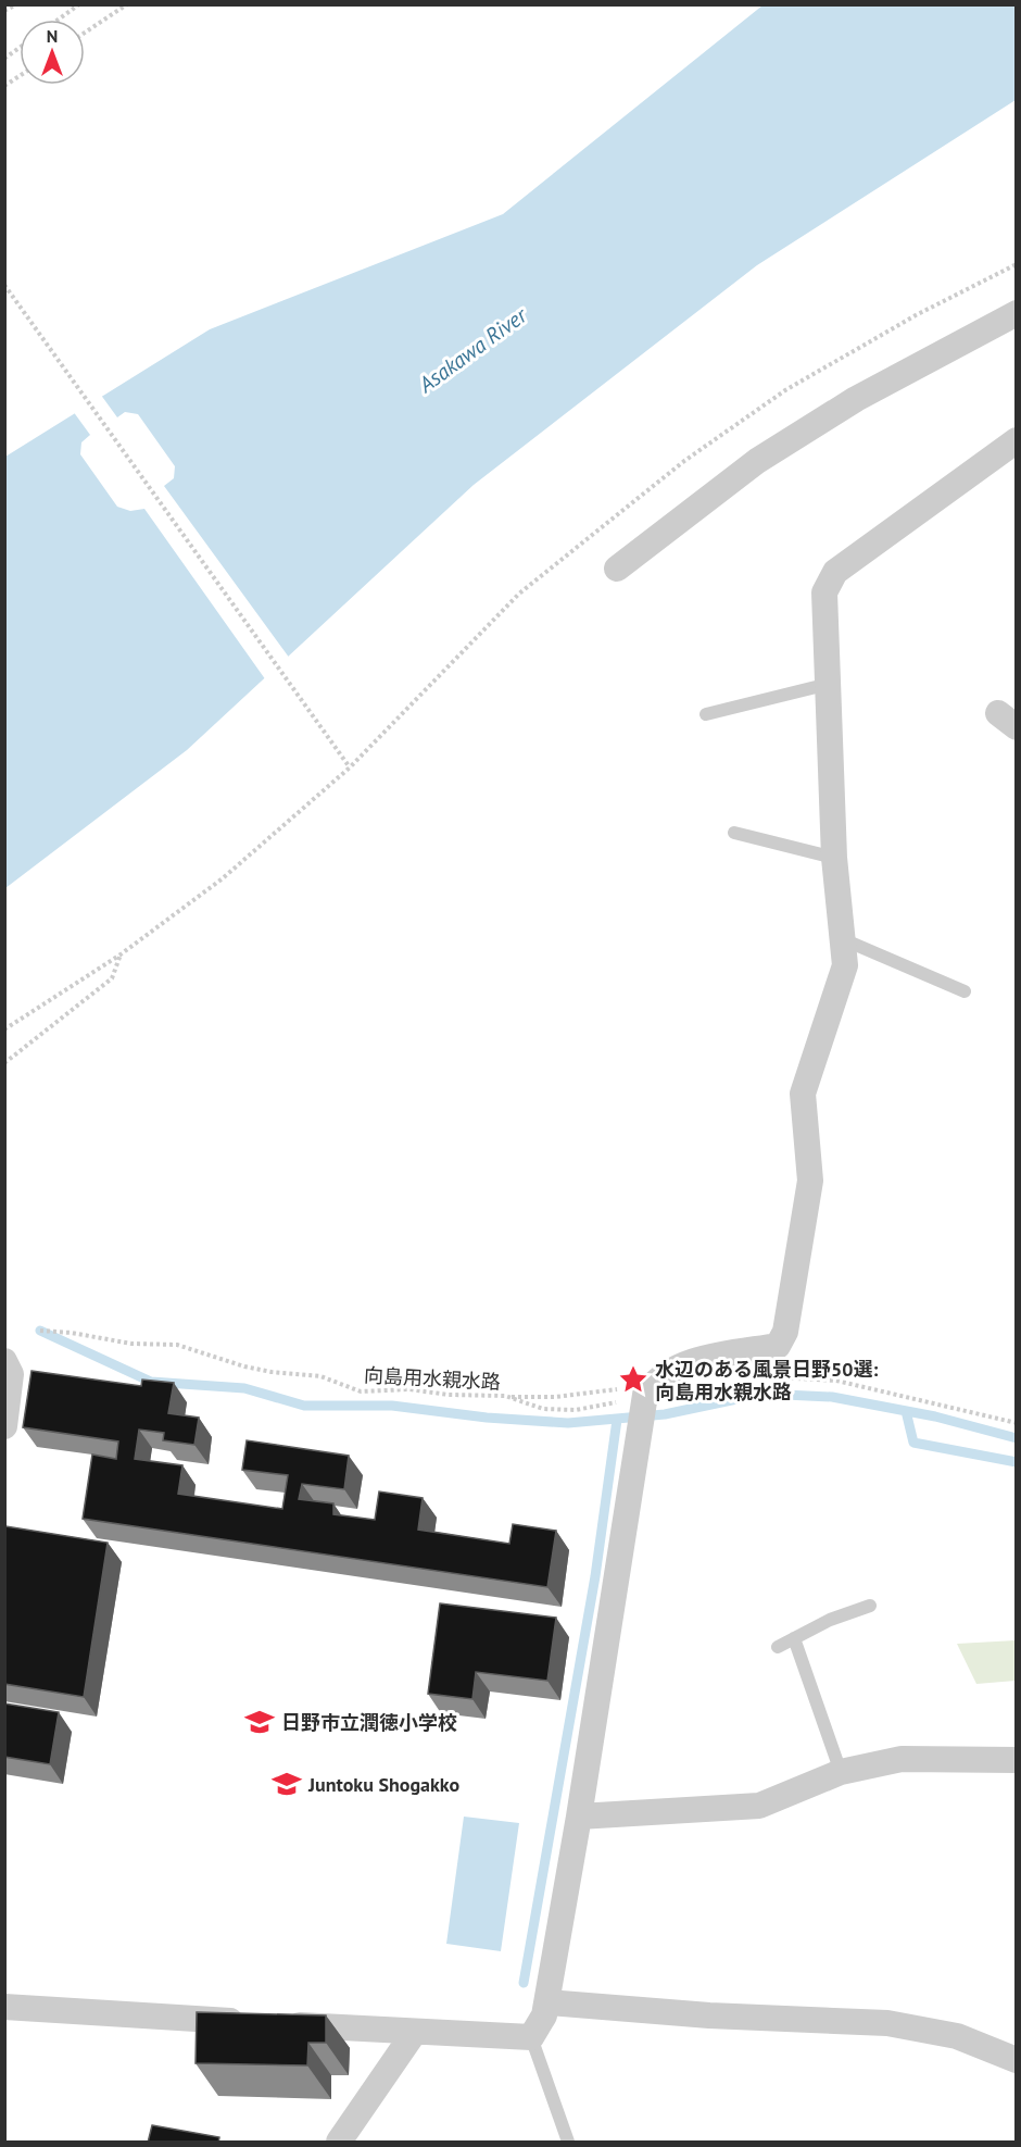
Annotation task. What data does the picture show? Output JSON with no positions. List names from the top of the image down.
{
  "streets": {
    "path": ["向島用水親水路"]
  },
  "water": ["Asakawa River"],
  "places": {
    "place": ["水辺のある風景日野50選: 向島用水親水路"],
    "school or university": ["日野市立潤徳小学校", "Juntoku Shogakko"]
  },
  "north": "top"
}
